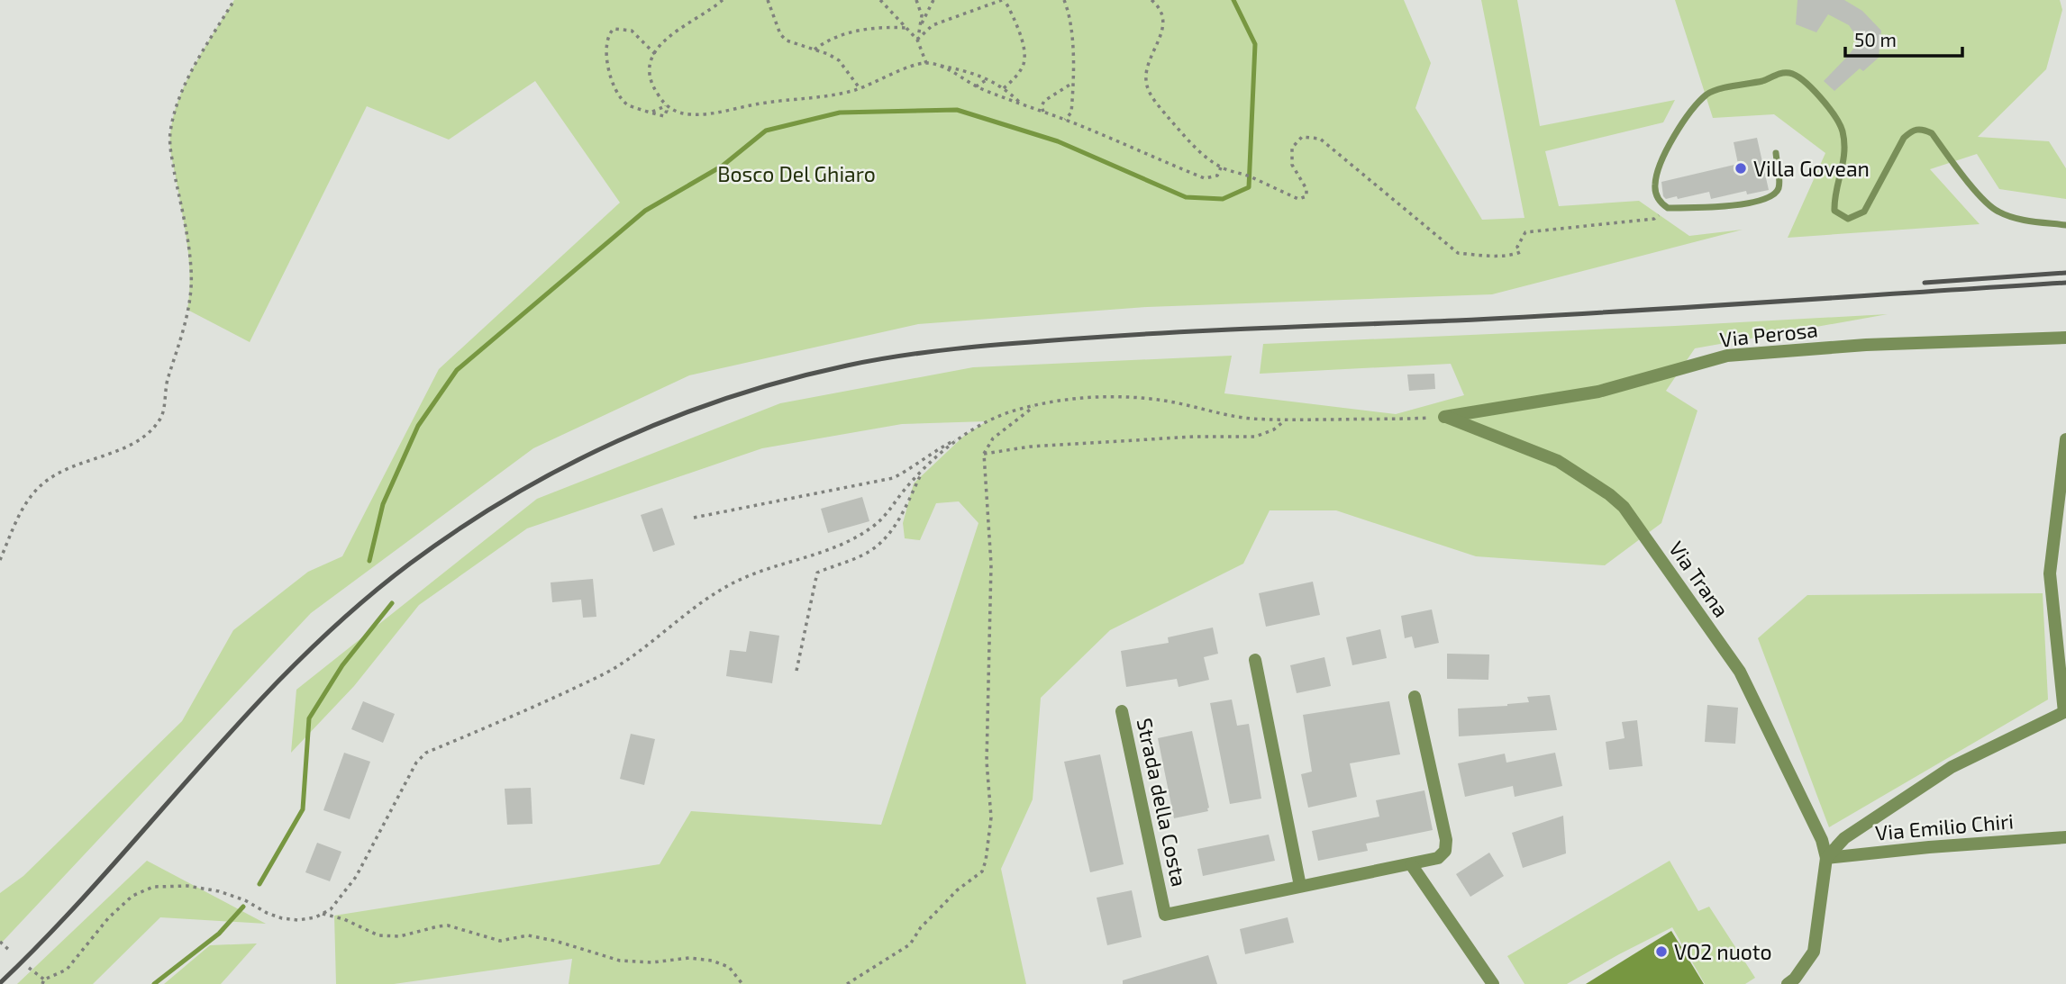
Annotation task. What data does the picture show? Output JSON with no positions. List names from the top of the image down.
{
  "streets": {
    "street": [
      "Via Perosa",
      "Via Trana",
      "Strada della Costa",
      "Via Emilio Chiri"
    ]
  },
  "crossings": [
    ["Via Perosa", "Via Trana"],
    ["Via Trana", "Via Emilio Chiri"]
  ],
  "parks": ["Bosco Del Ghiaro"],
  "places": ["Villa Govean", "VO2 nuoto"],
  "scale_bar": "50 m"
}
